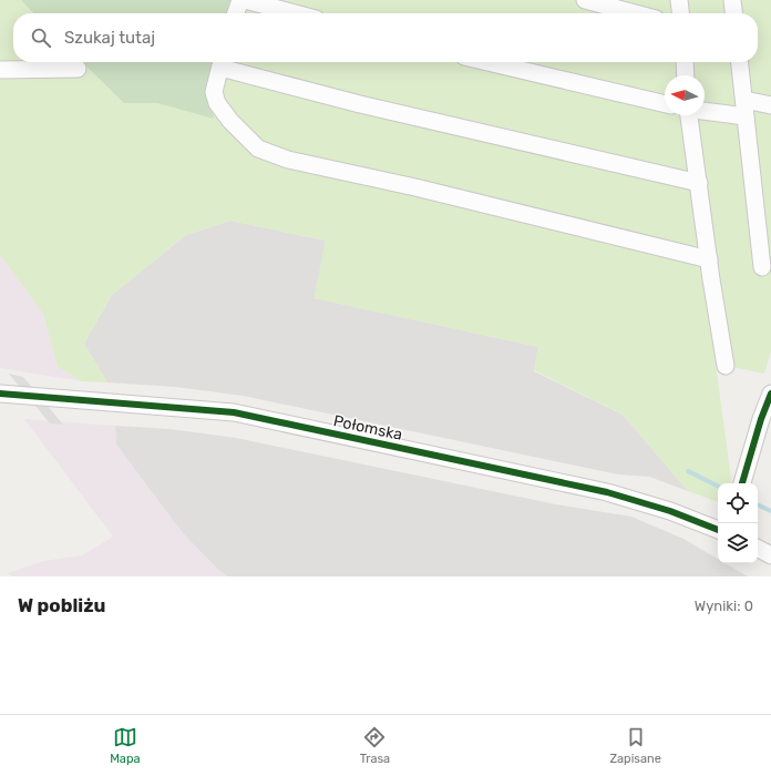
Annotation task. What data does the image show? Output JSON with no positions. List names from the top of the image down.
{
  "streets": {
    "street": ["Połomska"]
  },
  "north": "left",
  "page": {
    "search": "Szukaj tutaj",
    "heading": ["W pobliżu", "Wyniki: 0"],
    "nav": ["Mapa", "Trasa", "Zapisane"]
  }
}
